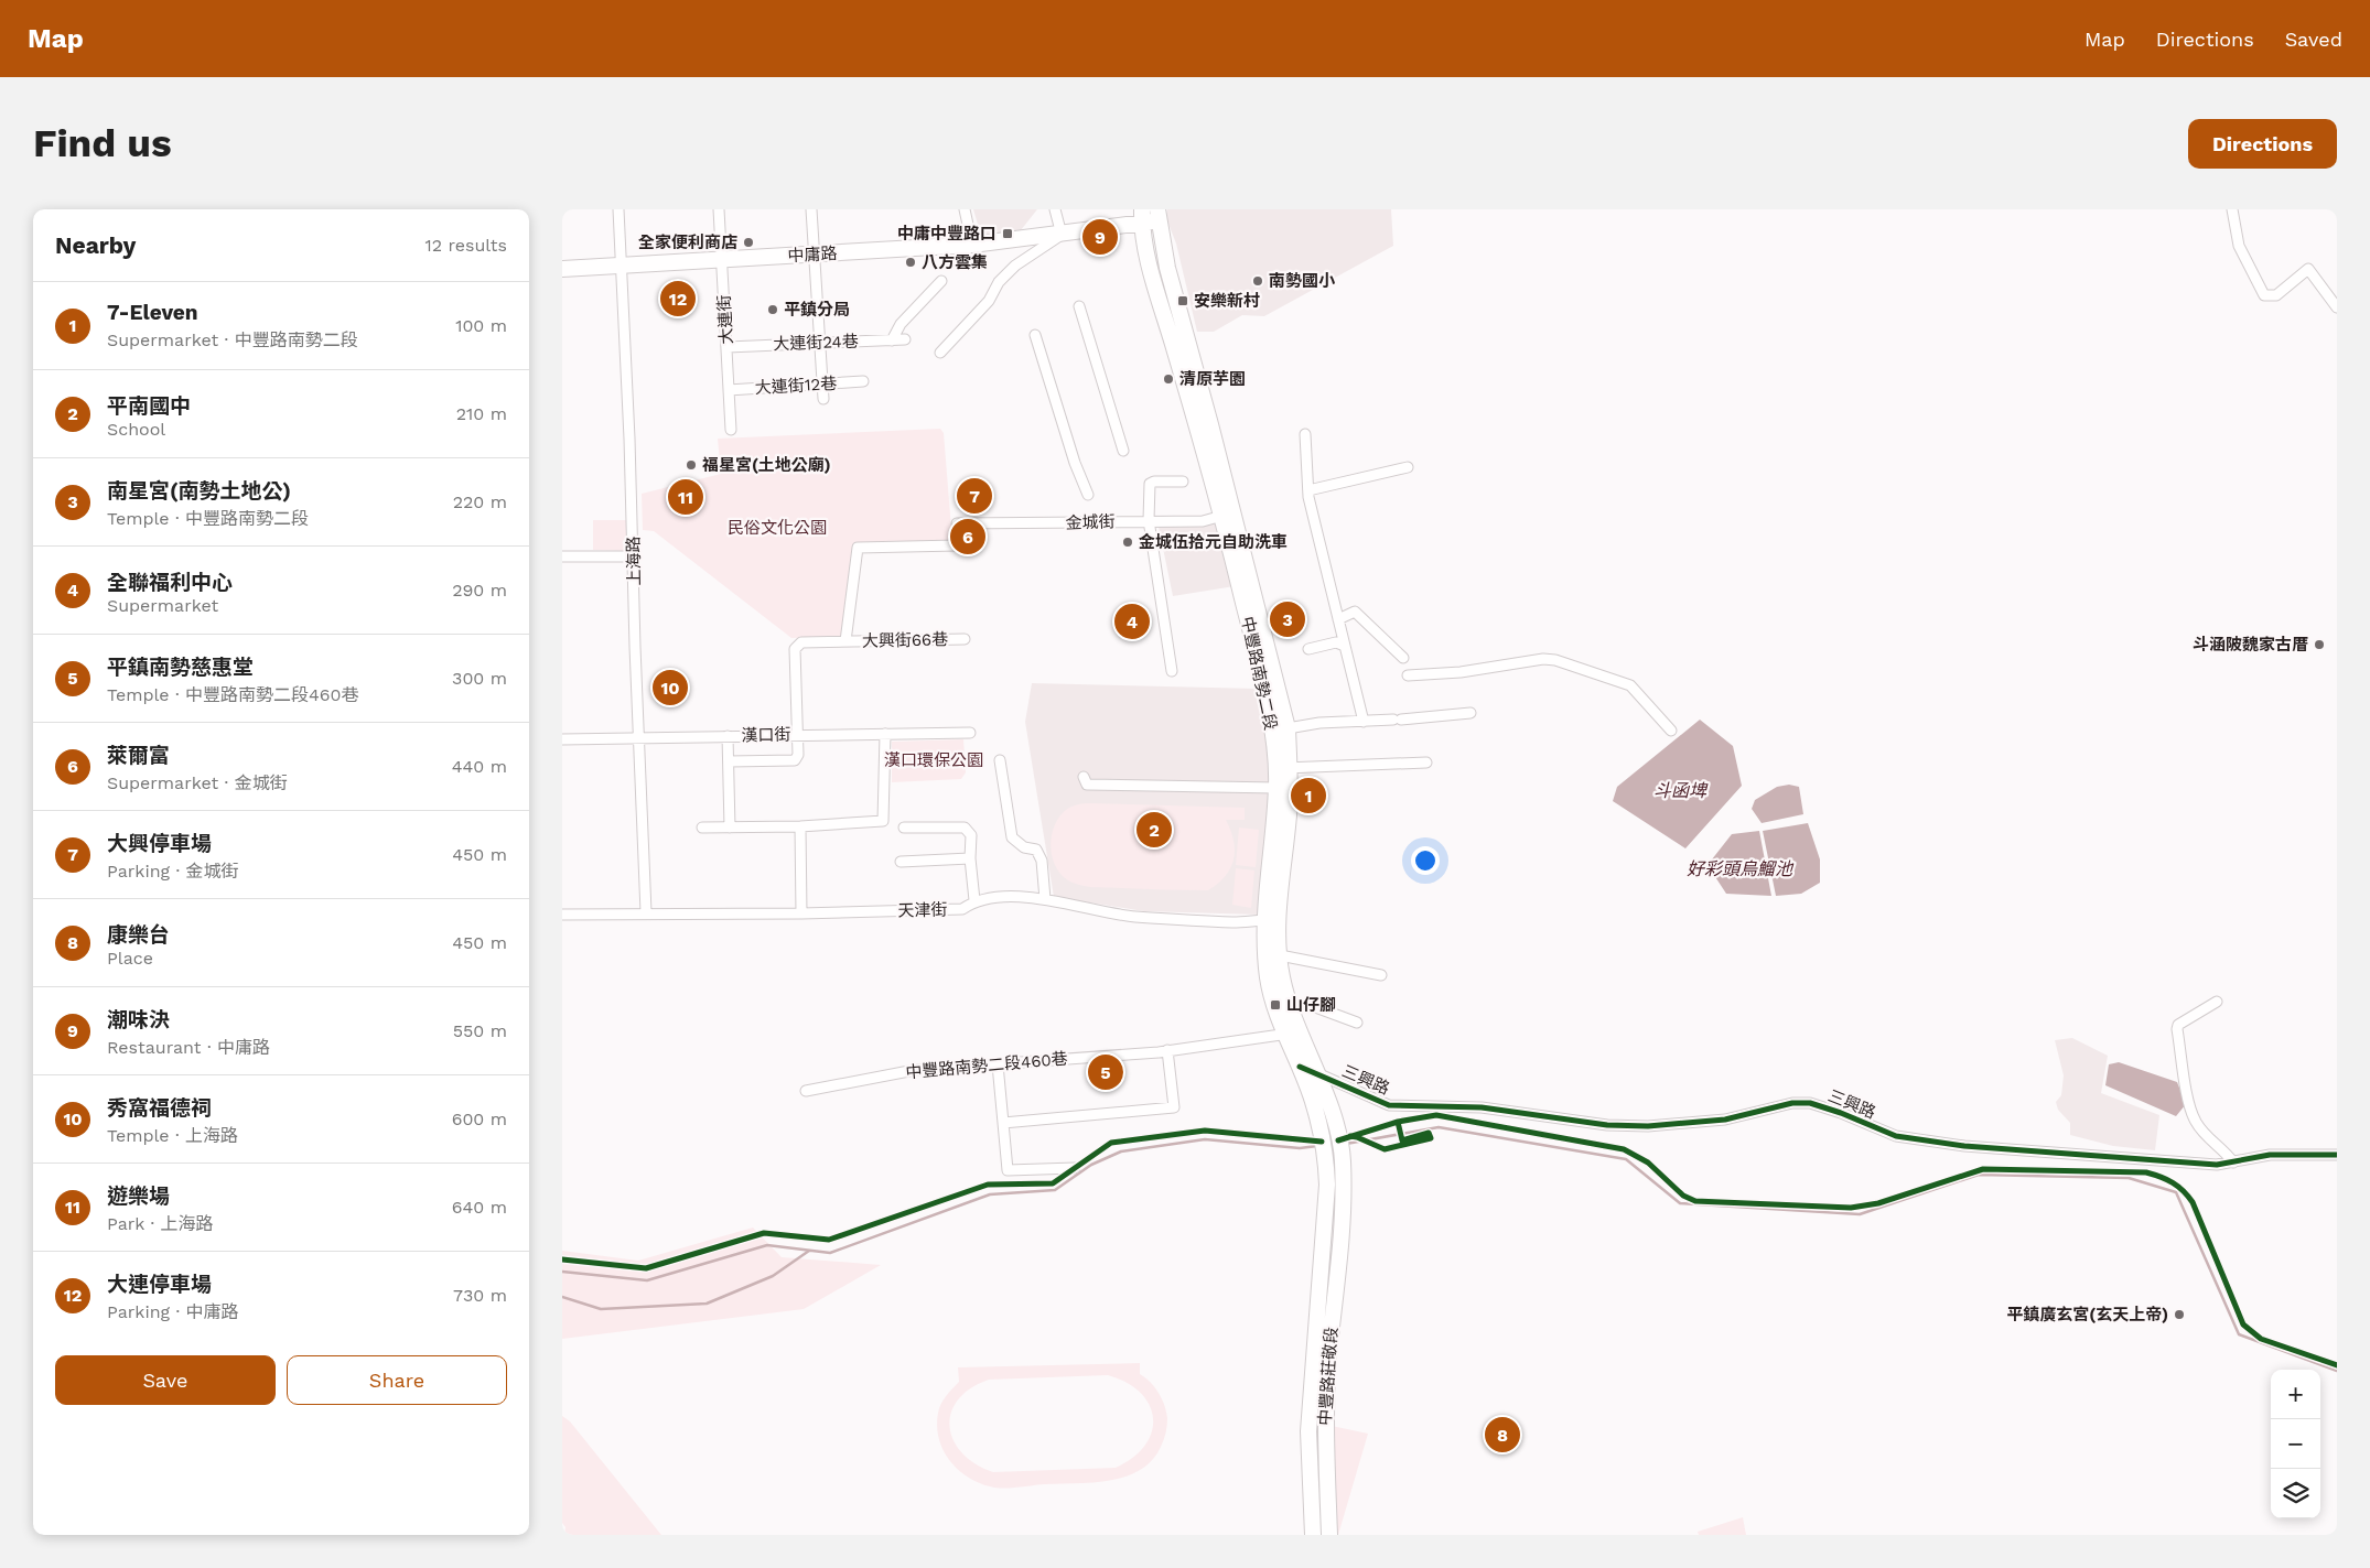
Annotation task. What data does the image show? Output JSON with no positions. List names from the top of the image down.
{
  "streets": {
    "main road": ["中庸路", "中豐路南勢二段", "中豐路莊敬段"],
    "street": [
      "大連街",
      "大連街24巷",
      "大連街12巷",
      "金城街",
      "上海路",
      "大興街66巷",
      "漢口街",
      "天津街",
      "中豐路南勢二段460巷",
      "三興路"
    ]
  },
  "crossings": [
    ["中庸路", "大連街"],
    ["中庸路", "上海路"],
    ["中庸路", "中豐路南勢二段"],
    ["大連街", "大連街24巷"],
    ["大連街", "大連街12巷"],
    ["金城街", "中豐路南勢二段"],
    ["上海路", "漢口街"],
    ["上海路", "天津街"],
    ["大興街66巷", "漢口街"],
    ["中豐路南勢二段", "天津街"],
    ["中豐路南勢二段", "中豐路南勢二段460巷"],
    ["中豐路南勢二段", "三興路"],
    ["中豐路南勢二段", "中豐路莊敬段"]
  ],
  "water": ["斗函埤", "好彩頭烏鰡池"],
  "parks": ["民俗文化公園", "漢口環保公園"],
  "places": {
    "transit": ["中庸中豐路口", "安樂新村", "山仔腳"],
    "other": [
      "全家便利商店",
      "八方雲集",
      "南勢國小",
      "平鎮分局",
      "清原芋園",
      "福星宮(土地公廟)",
      "金城伍拾元自助洗車",
      "斗涵陂魏家古厝",
      "平鎮廣玄宮(玄天上帝)"
    ]
  },
  "page": {
    "header": "Map",
    "nav": ["Map", "Directions", "Saved"],
    "buttons": [
      "Directions",
      ["Save", "Share"]
    ],
    "title": "Find us",
    "heading": ["Nearby", "12 results"],
    "pins": [
      "9",
      "12",
      "7",
      "11",
      "6",
      "3",
      "4",
      "10",
      "1",
      "2",
      "5",
      "8"
    ],
    "list": [
      {
        "mark": "1",
        "name": "7-Eleven",
        "note": "Supermarket · 中豐路南勢二段",
        "value": "100 m"
      },
      {
        "mark": "2",
        "name": "平南國中",
        "note": "School",
        "value": "210 m"
      },
      {
        "mark": "3",
        "name": "南星宮(南勢土地公)",
        "note": "Temple · 中豐路南勢二段",
        "value": "220 m"
      },
      {
        "mark": "4",
        "name": "全聯福利中心",
        "note": "Supermarket",
        "value": "290 m"
      },
      {
        "mark": "5",
        "name": "平鎮南勢慈惠堂",
        "note": "Temple · 中豐路南勢二段460巷",
        "value": "300 m"
      },
      {
        "mark": "6",
        "name": "萊爾富",
        "note": "Supermarket · 金城街",
        "value": "440 m"
      },
      {
        "mark": "7",
        "name": "大興停車場",
        "note": "Parking · 金城街",
        "value": "450 m"
      },
      {
        "mark": "8",
        "name": "康樂台",
        "note": "Place",
        "value": "450 m"
      },
      {
        "mark": "9",
        "name": "潮味決",
        "note": "Restaurant · 中庸路",
        "value": "550 m"
      },
      {
        "mark": "10",
        "name": "秀窩福德祠",
        "note": "Temple · 上海路",
        "value": "600 m"
      },
      {
        "mark": "11",
        "name": "遊樂場",
        "note": "Park · 上海路",
        "value": "640 m"
      },
      {
        "mark": "12",
        "name": "大連停車場",
        "note": "Parking · 中庸路",
        "value": "730 m"
      }
    ],
    "map_buttons": ["+", "−"]
  }
}
